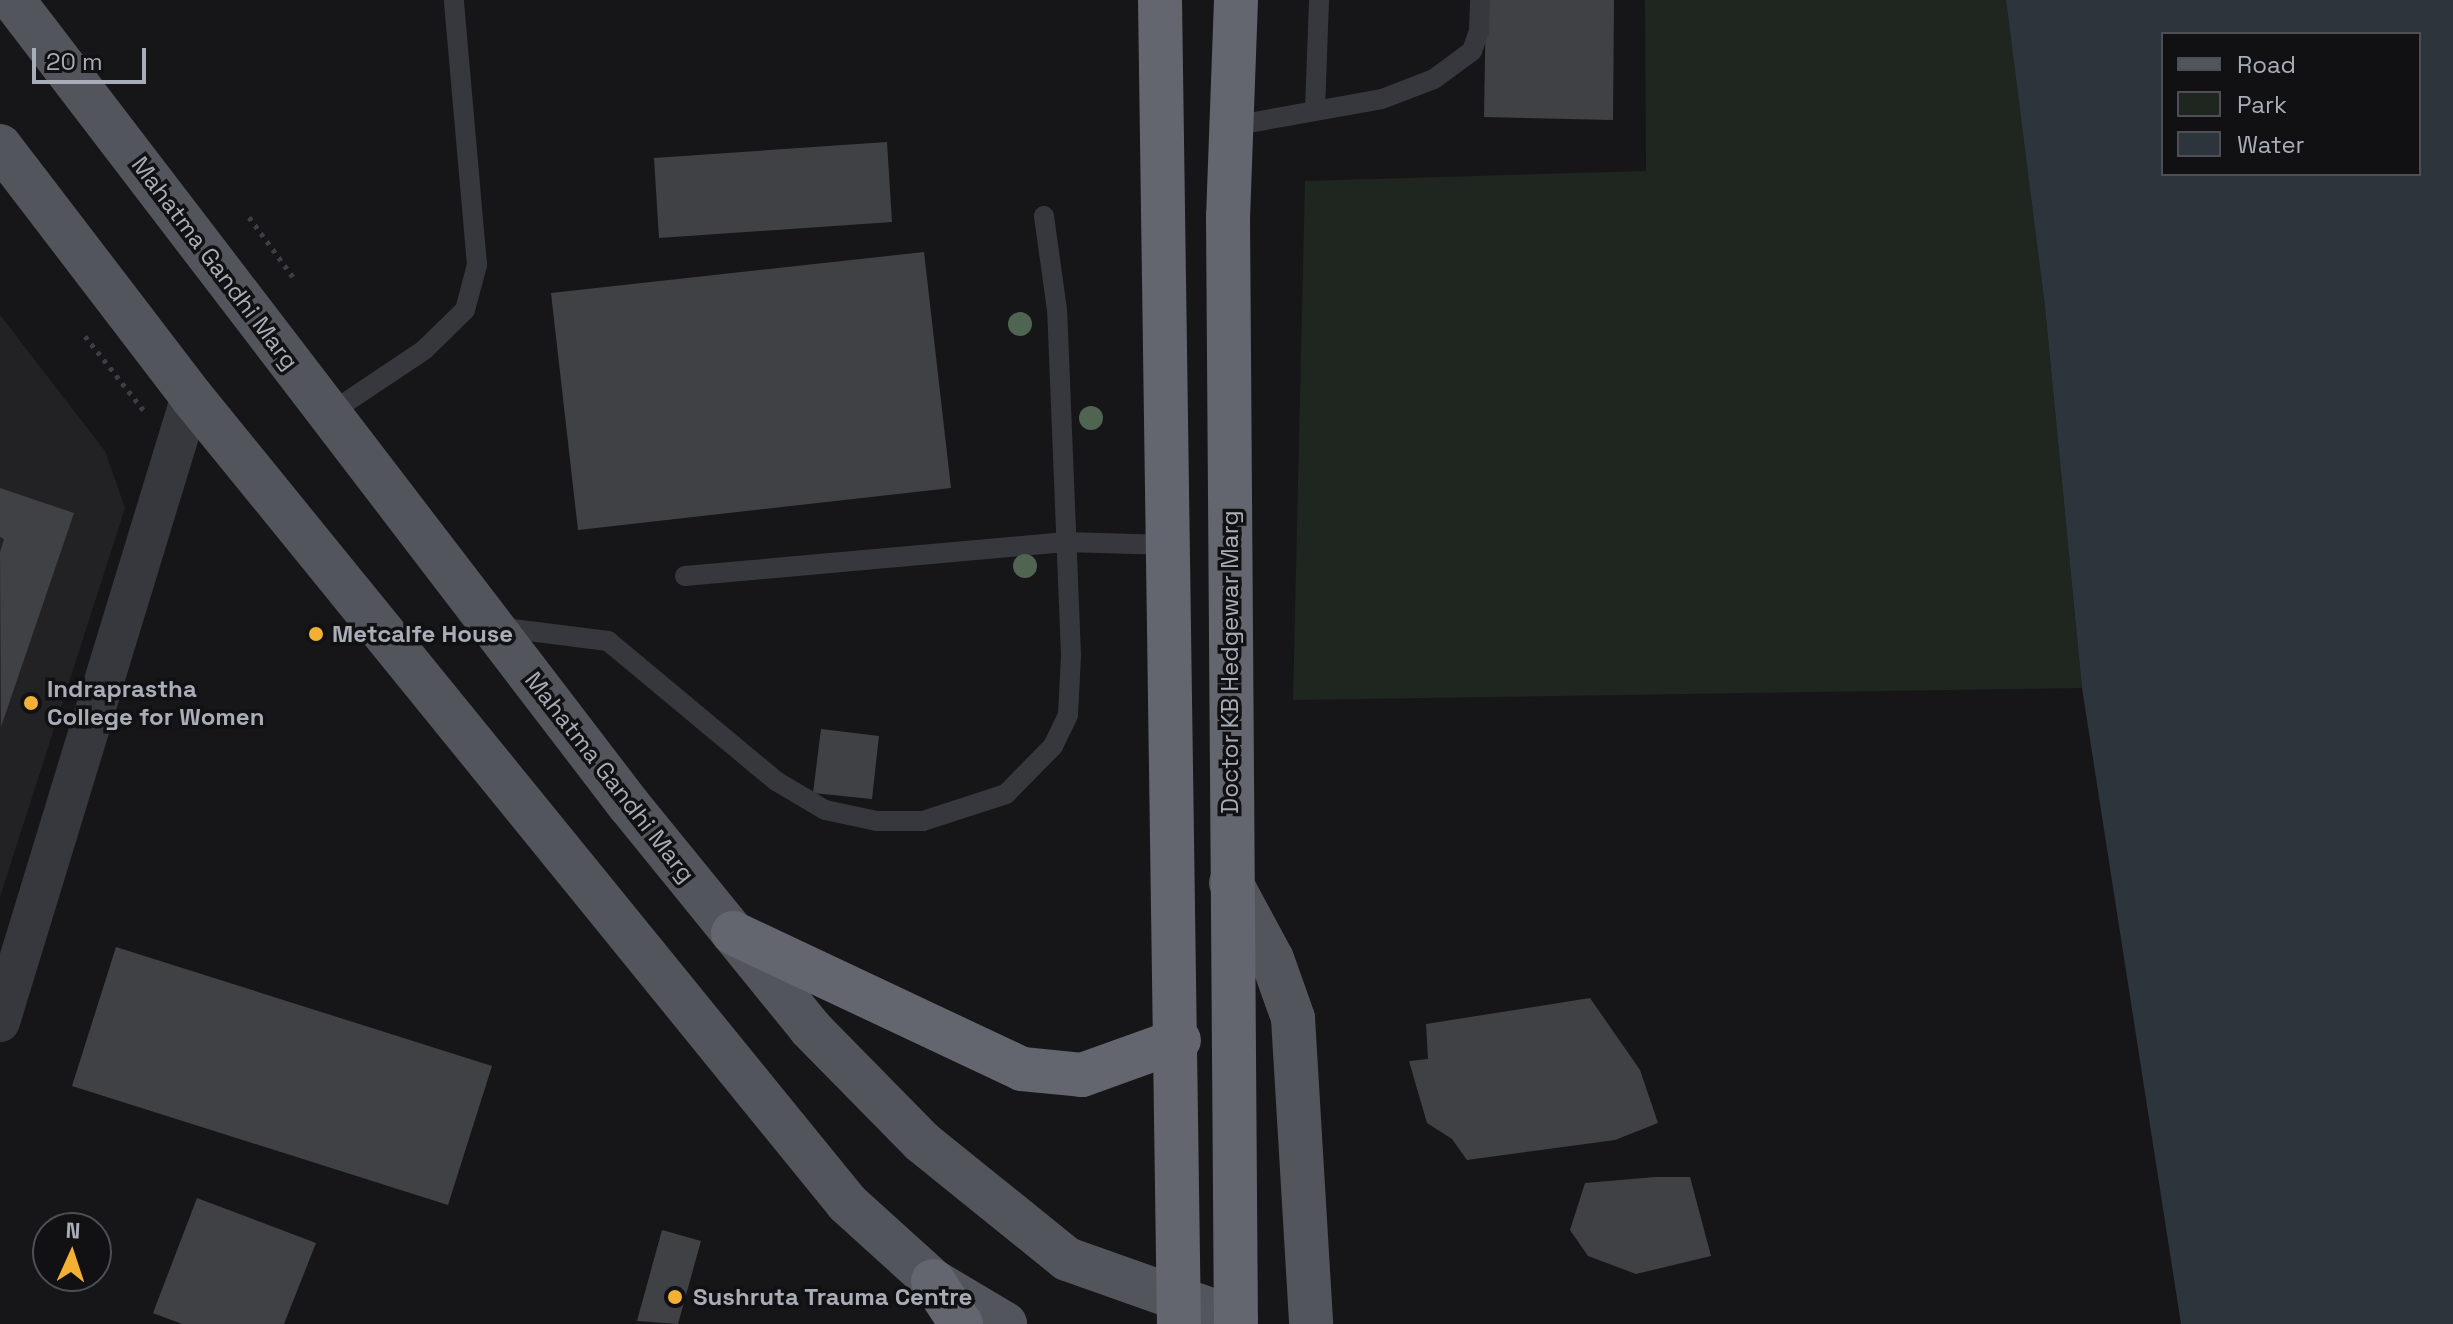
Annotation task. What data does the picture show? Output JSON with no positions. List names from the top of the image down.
{
  "streets": {
    "highway": ["Doctor KB Hedgewar Marg"],
    "main road": ["Mahatma Gandhi Marg"]
  },
  "crossings": [
    ["Mahatma Gandhi Marg", "Doctor KB Hedgewar Marg"]
  ],
  "places": ["Metcalfe House", "Indraprastha College for Women", "Sushruta Trauma Centre"],
  "legend": ["Road", "Park", "Water"],
  "scale_bar": "20 m",
  "north": "top"
}
